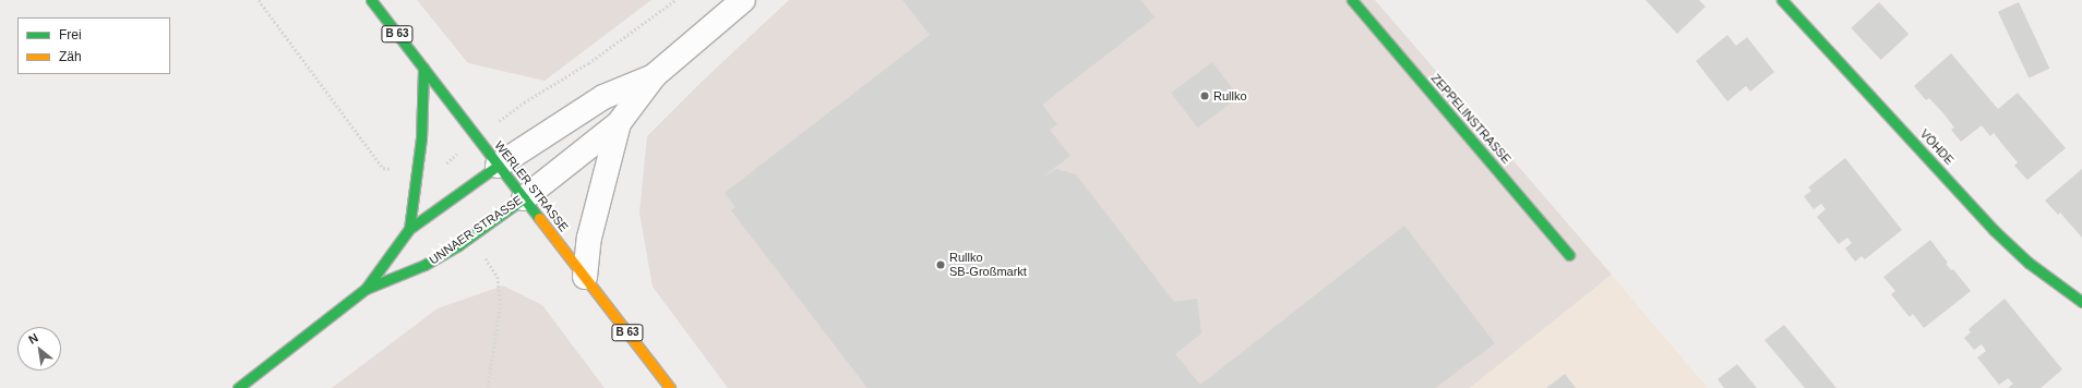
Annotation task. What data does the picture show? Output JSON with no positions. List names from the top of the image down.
{
  "streets": {
    "main road": [
      "B 63",
      "ZEPPELINSTRASSE",
      "VÖHDE",
      "WERLER STRASSE",
      "UNNAER STRASSE"
    ]
  },
  "crossings": [
    ["WERLER STRASSE", "UNNAER STRASSE"]
  ],
  "places": ["Rullko", "Rullko SB-Großmarkt"],
  "legend": ["Frei", "Zäh"],
  "north": "top left"
}
